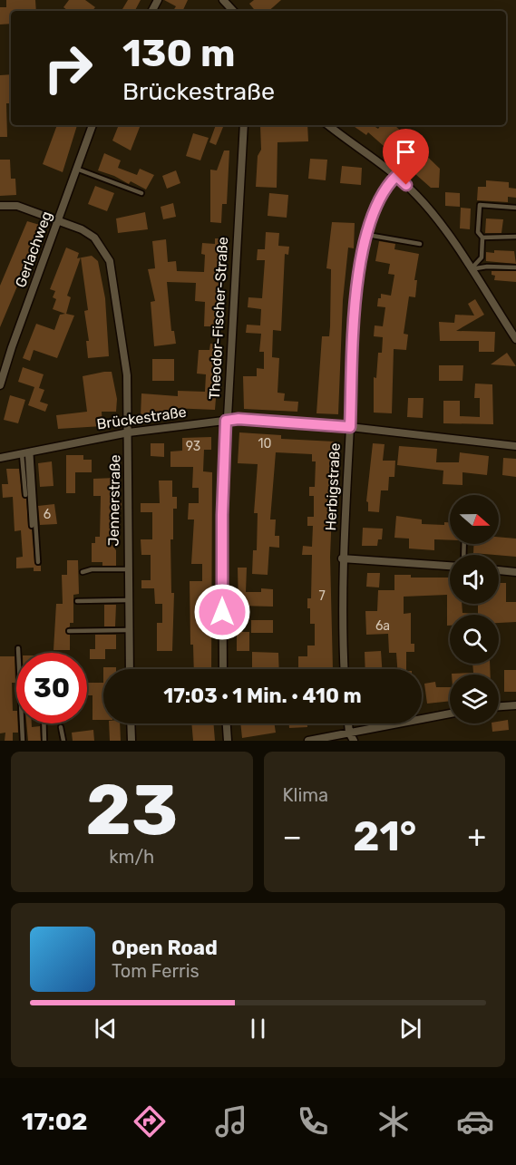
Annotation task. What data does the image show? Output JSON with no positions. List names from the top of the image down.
{
  "streets": {
    "street": [
      "Gerlachweg",
      "Theodor-Fischer-Straße",
      "Brückestraße",
      "Herbigstraße",
      "Jennerstraße"
    ]
  },
  "crossings": [
    ["Gerlachweg", "Jennerstraße"],
    ["Theodor-Fischer-Straße", "Brückestraße"],
    ["Brückestraße", "Herbigstraße"],
    ["Brückestraße", "Jennerstraße"]
  ],
  "house_numbers": [
    "10",
    "93",
    "6",
    "7",
    "6a"
  ],
  "north": "right",
  "page": {
    "turn": ["130 m", "Brückestraße"],
    "limit": "30",
    "trip": "17:03 · 1 Min. · 410 m",
    "tile": [
      ["23", "km/h"],
      "Klima"
    ],
    "heat": ["−", "21°", "+"],
    "song": ["Open Road", "Tom Ferris"],
    "tabs": "17:02"
  }
}
